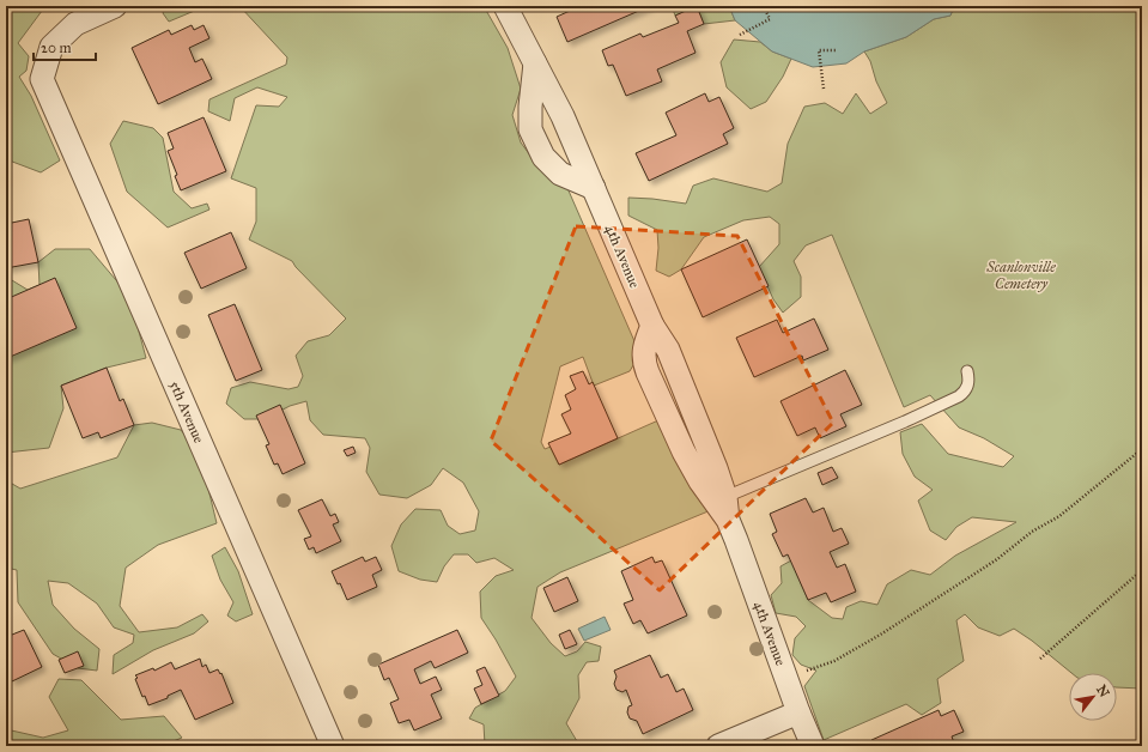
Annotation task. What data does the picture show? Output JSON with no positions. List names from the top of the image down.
{
  "streets": {
    "street": ["4th Avenue", "5th Avenue"]
  },
  "parks": ["Scanlonville Cemetery"],
  "scale_bar": "20 m",
  "north": "top right"
}
